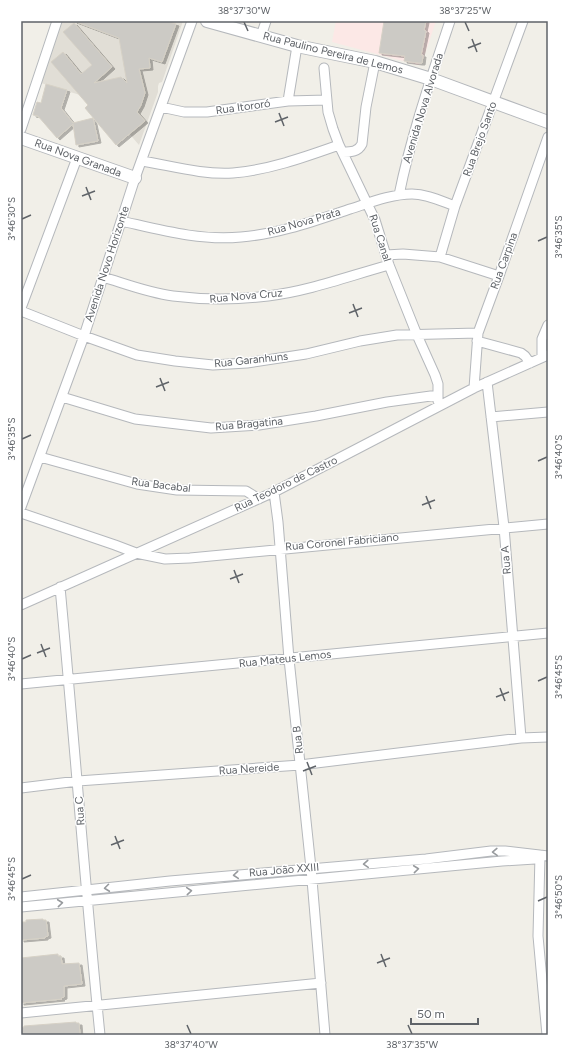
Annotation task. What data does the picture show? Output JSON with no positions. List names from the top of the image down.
{
  "streets": {
    "street": [
      "Rua Paulino Pereira de Lemos",
      "Rua Itororó",
      "Avenida Nova Alvorada",
      "Rua Brejo Santo",
      "Rua Nova Granada",
      "Rua Nova Prata",
      "Rua Canal",
      "Rua Carpina",
      "Avenida Novo Horizonte",
      "Rua Nova Cruz",
      "Rua Garanhuns",
      "Rua Bragatina",
      "Rua Teodoro de Castro",
      "Rua Bacabal",
      "Rua Coronel Fabriciano",
      "Rua A",
      "Rua Mateus Lemos",
      "Rua B",
      "Rua Nereide",
      "Rua C",
      "Rua João XXIII"
    ]
  },
  "crossings": [
    ["Rua Paulino Pereira de Lemos", "Avenida Nova Alvorada"],
    ["Rua Paulino Pereira de Lemos", "Rua Brejo Santo"],
    ["Rua Itororó", "Rua Canal"],
    ["Rua Itororó", "Avenida Novo Horizonte"],
    ["Avenida Nova Alvorada", "Rua Nova Prata"],
    ["Rua Brejo Santo", "Rua Nova Prata"],
    ["Rua Nova Granada", "Avenida Novo Horizonte"],
    ["Rua Nova Prata", "Rua Canal"],
    ["Rua Nova Prata", "Avenida Novo Horizonte"],
    ["Rua Canal", "Rua Nova Cruz"],
    ["Rua Canal", "Rua Garanhuns"],
    ["Rua Canal", "Rua Bragatina"],
    ["Rua Canal", "Rua Teodoro de Castro"],
    ["Rua Carpina", "Rua Garanhuns"],
    ["Rua Carpina", "Rua Teodoro de Castro"],
    ["Avenida Novo Horizonte", "Rua Nova Cruz"],
    ["Avenida Novo Horizonte", "Rua Garanhuns"],
    ["Avenida Novo Horizonte", "Rua Bragatina"],
    ["Avenida Novo Horizonte", "Rua Bacabal"],
    ["Rua Garanhuns", "Rua Teodoro de Castro"],
    ["Rua Teodoro de Castro", "Rua Bacabal"],
    ["Rua Teodoro de Castro", "Rua Coronel Fabriciano"],
    ["Rua Teodoro de Castro", "Rua A"],
    ["Rua Teodoro de Castro", "Rua B"],
    ["Rua Teodoro de Castro", "Rua C"],
    ["Rua Coronel Fabriciano", "Rua A"],
    ["Rua Coronel Fabriciano", "Rua B"],
    ["Rua A", "Rua Mateus Lemos"],
    ["Rua A", "Rua Nereide"],
    ["Rua Mateus Lemos", "Rua B"],
    ["Rua Mateus Lemos", "Rua C"],
    ["Rua B", "Rua Nereide"],
    ["Rua B", "Rua João XXIII"],
    ["Rua Nereide", "Rua C"],
    ["Rua C", "Rua João XXIII"]
  ],
  "scale_bar": "50 m",
  "coordinates": [
    "38°37'30\"W",
    "38°37'25\"W",
    "3°46'30\"S",
    "3°46'35\"S",
    "3°46'40\"S",
    "3°46'45\"S",
    "3°46'50\"S",
    "38°37'40\"W",
    "38°37'35\"W"
  ]
}
